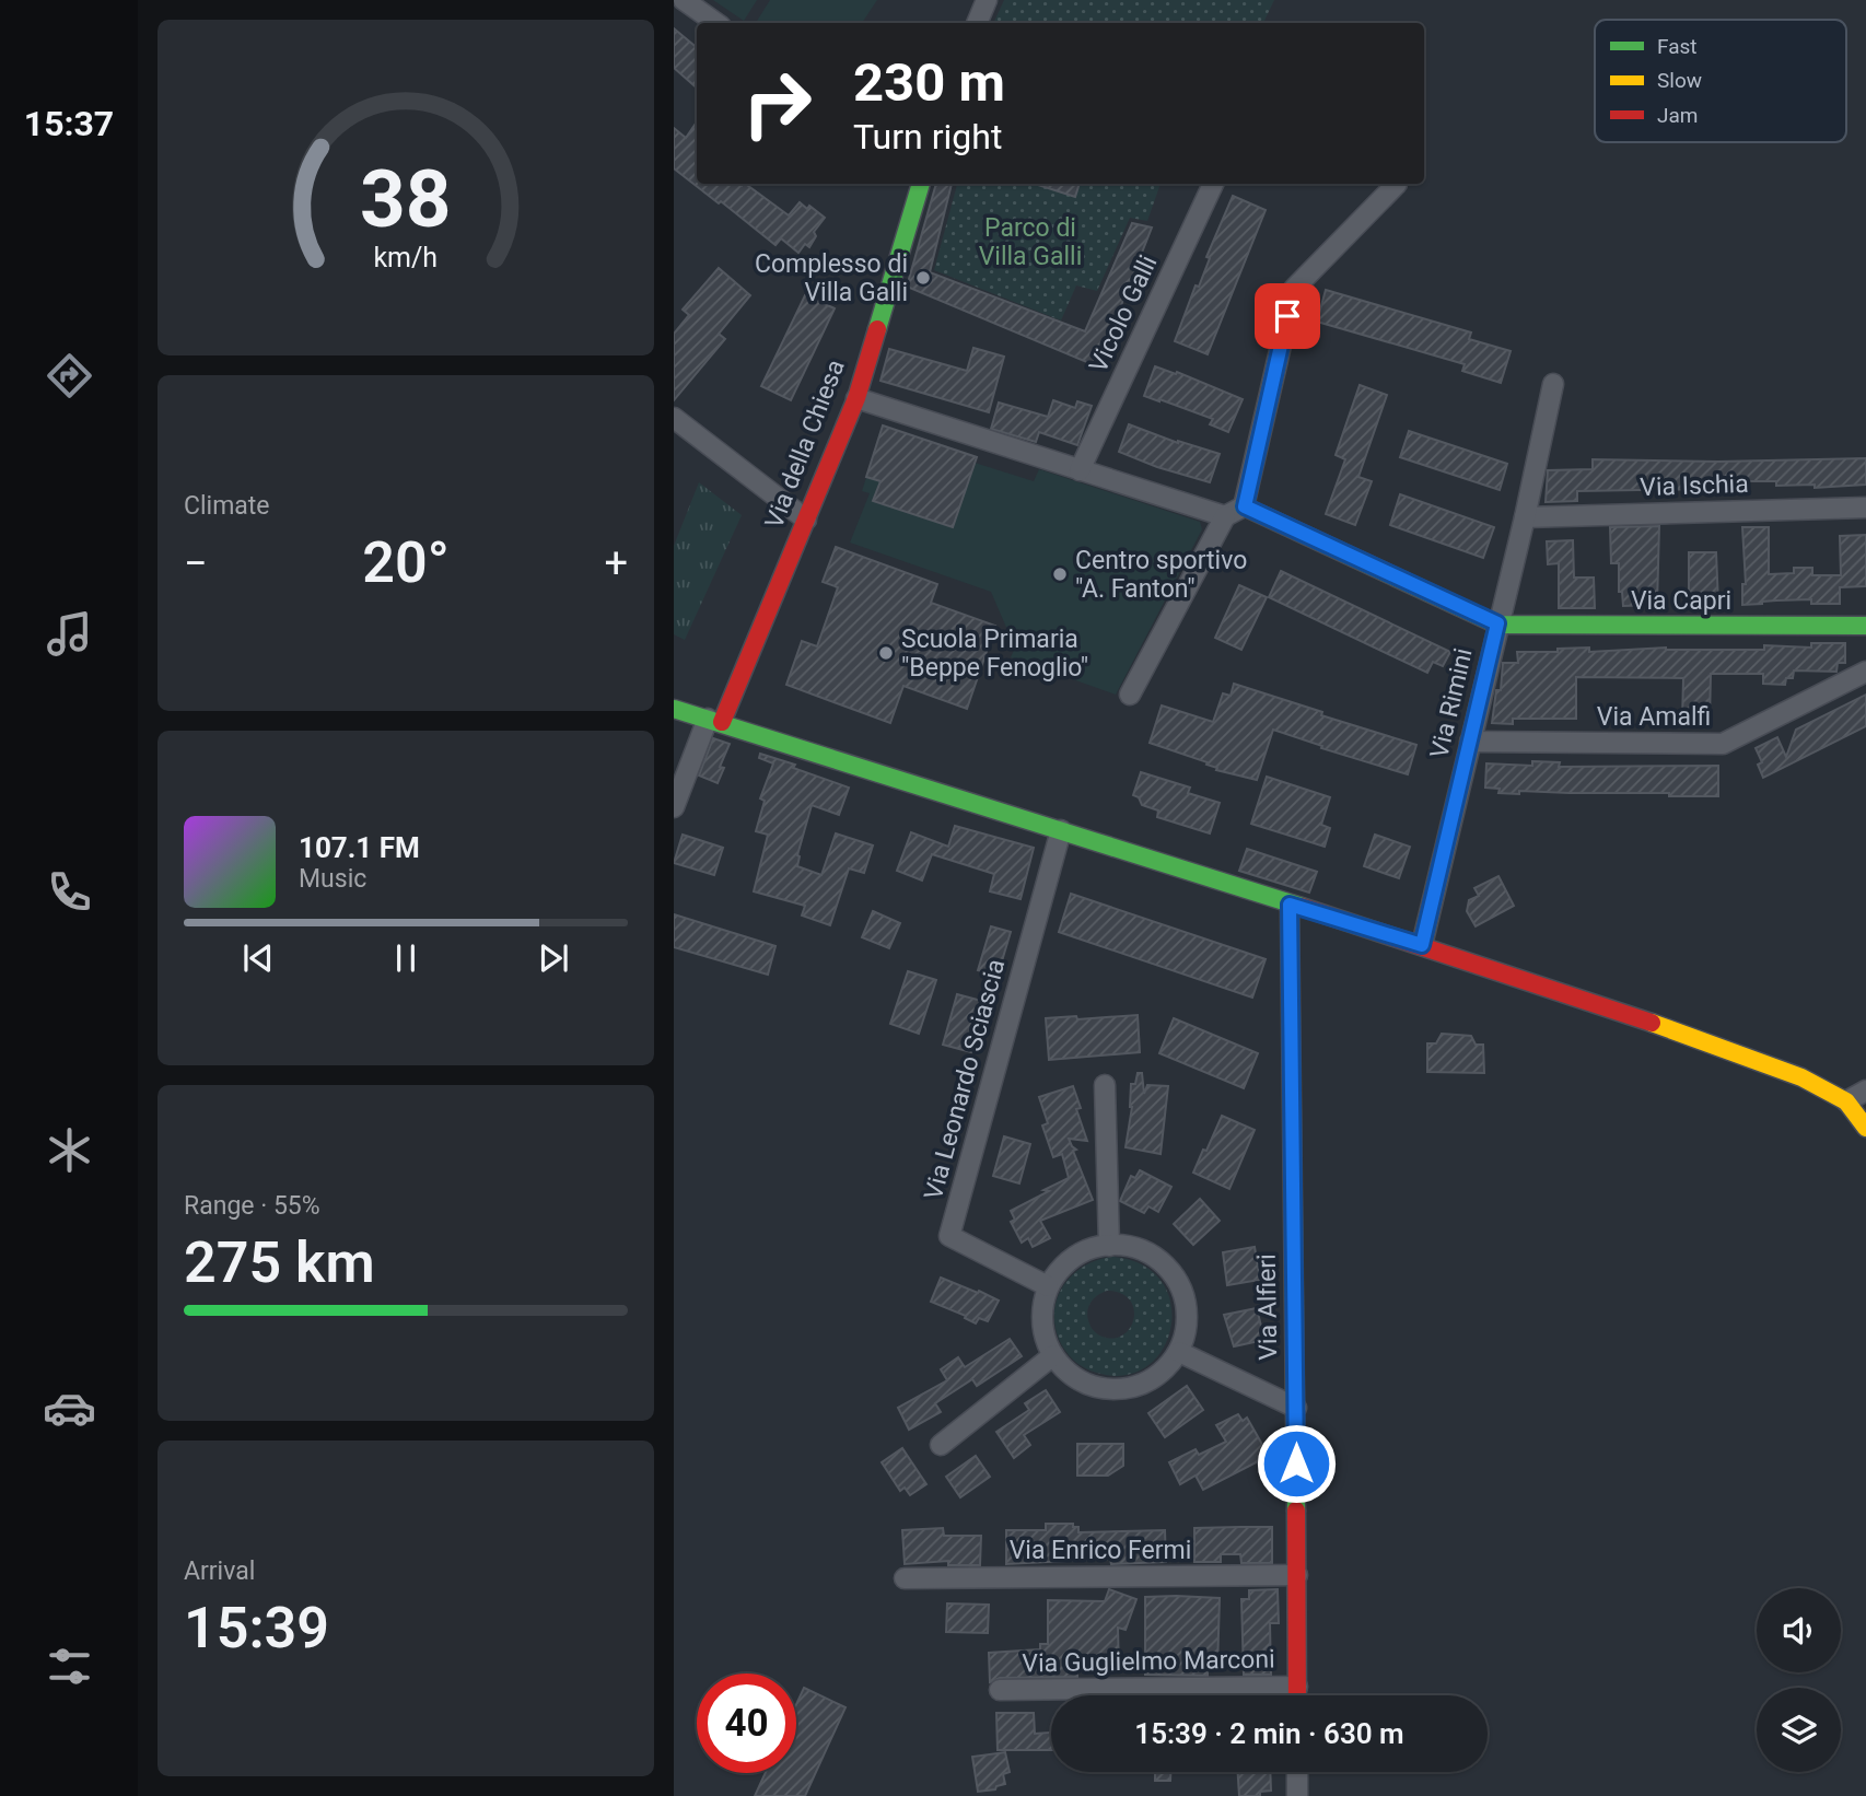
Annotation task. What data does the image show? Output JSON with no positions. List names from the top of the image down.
{
  "streets": {
    "street": [
      "Vicolo Galli",
      "Via della Chiesa",
      "Via Ischia",
      "Via Capri",
      "Via Rimini",
      "Via Amalfi",
      "Via Leonardo Sciascia",
      "Via Alfieri",
      "Via Enrico Fermi",
      "Via Guglielmo Marconi"
    ]
  },
  "crossings": [
    ["Via Ischia", "Via Rimini"],
    ["Via Capri", "Via Rimini"],
    ["Via Rimini", "Via Amalfi"],
    ["Via Alfieri", "Via Enrico Fermi"],
    ["Via Alfieri", "Via Guglielmo Marconi"]
  ],
  "parks": ["Parco di Villa Galli"],
  "places": ["Complesso di Villa Galli", "Centro sportivo \"A. Fanton\"", "Scuola Primaria \"Beppe Fenoglio\""],
  "legend": ["Fast", "Slow", "Jam"],
  "page": {
    "tabs": "15:37",
    "turn": ["230 m", "Turn right"],
    "tile": [
      "Climate",
      ["Range · 55%", "275 km"],
      ["Arrival", "15:39"]
    ],
    "heat": ["−", "20°", "+"],
    "song": ["107.1 FM", "Music"],
    "limit": "40",
    "trip": "15:39 · 2 min · 630 m",
    "gauge": ["38", "km/h"]
  }
}
